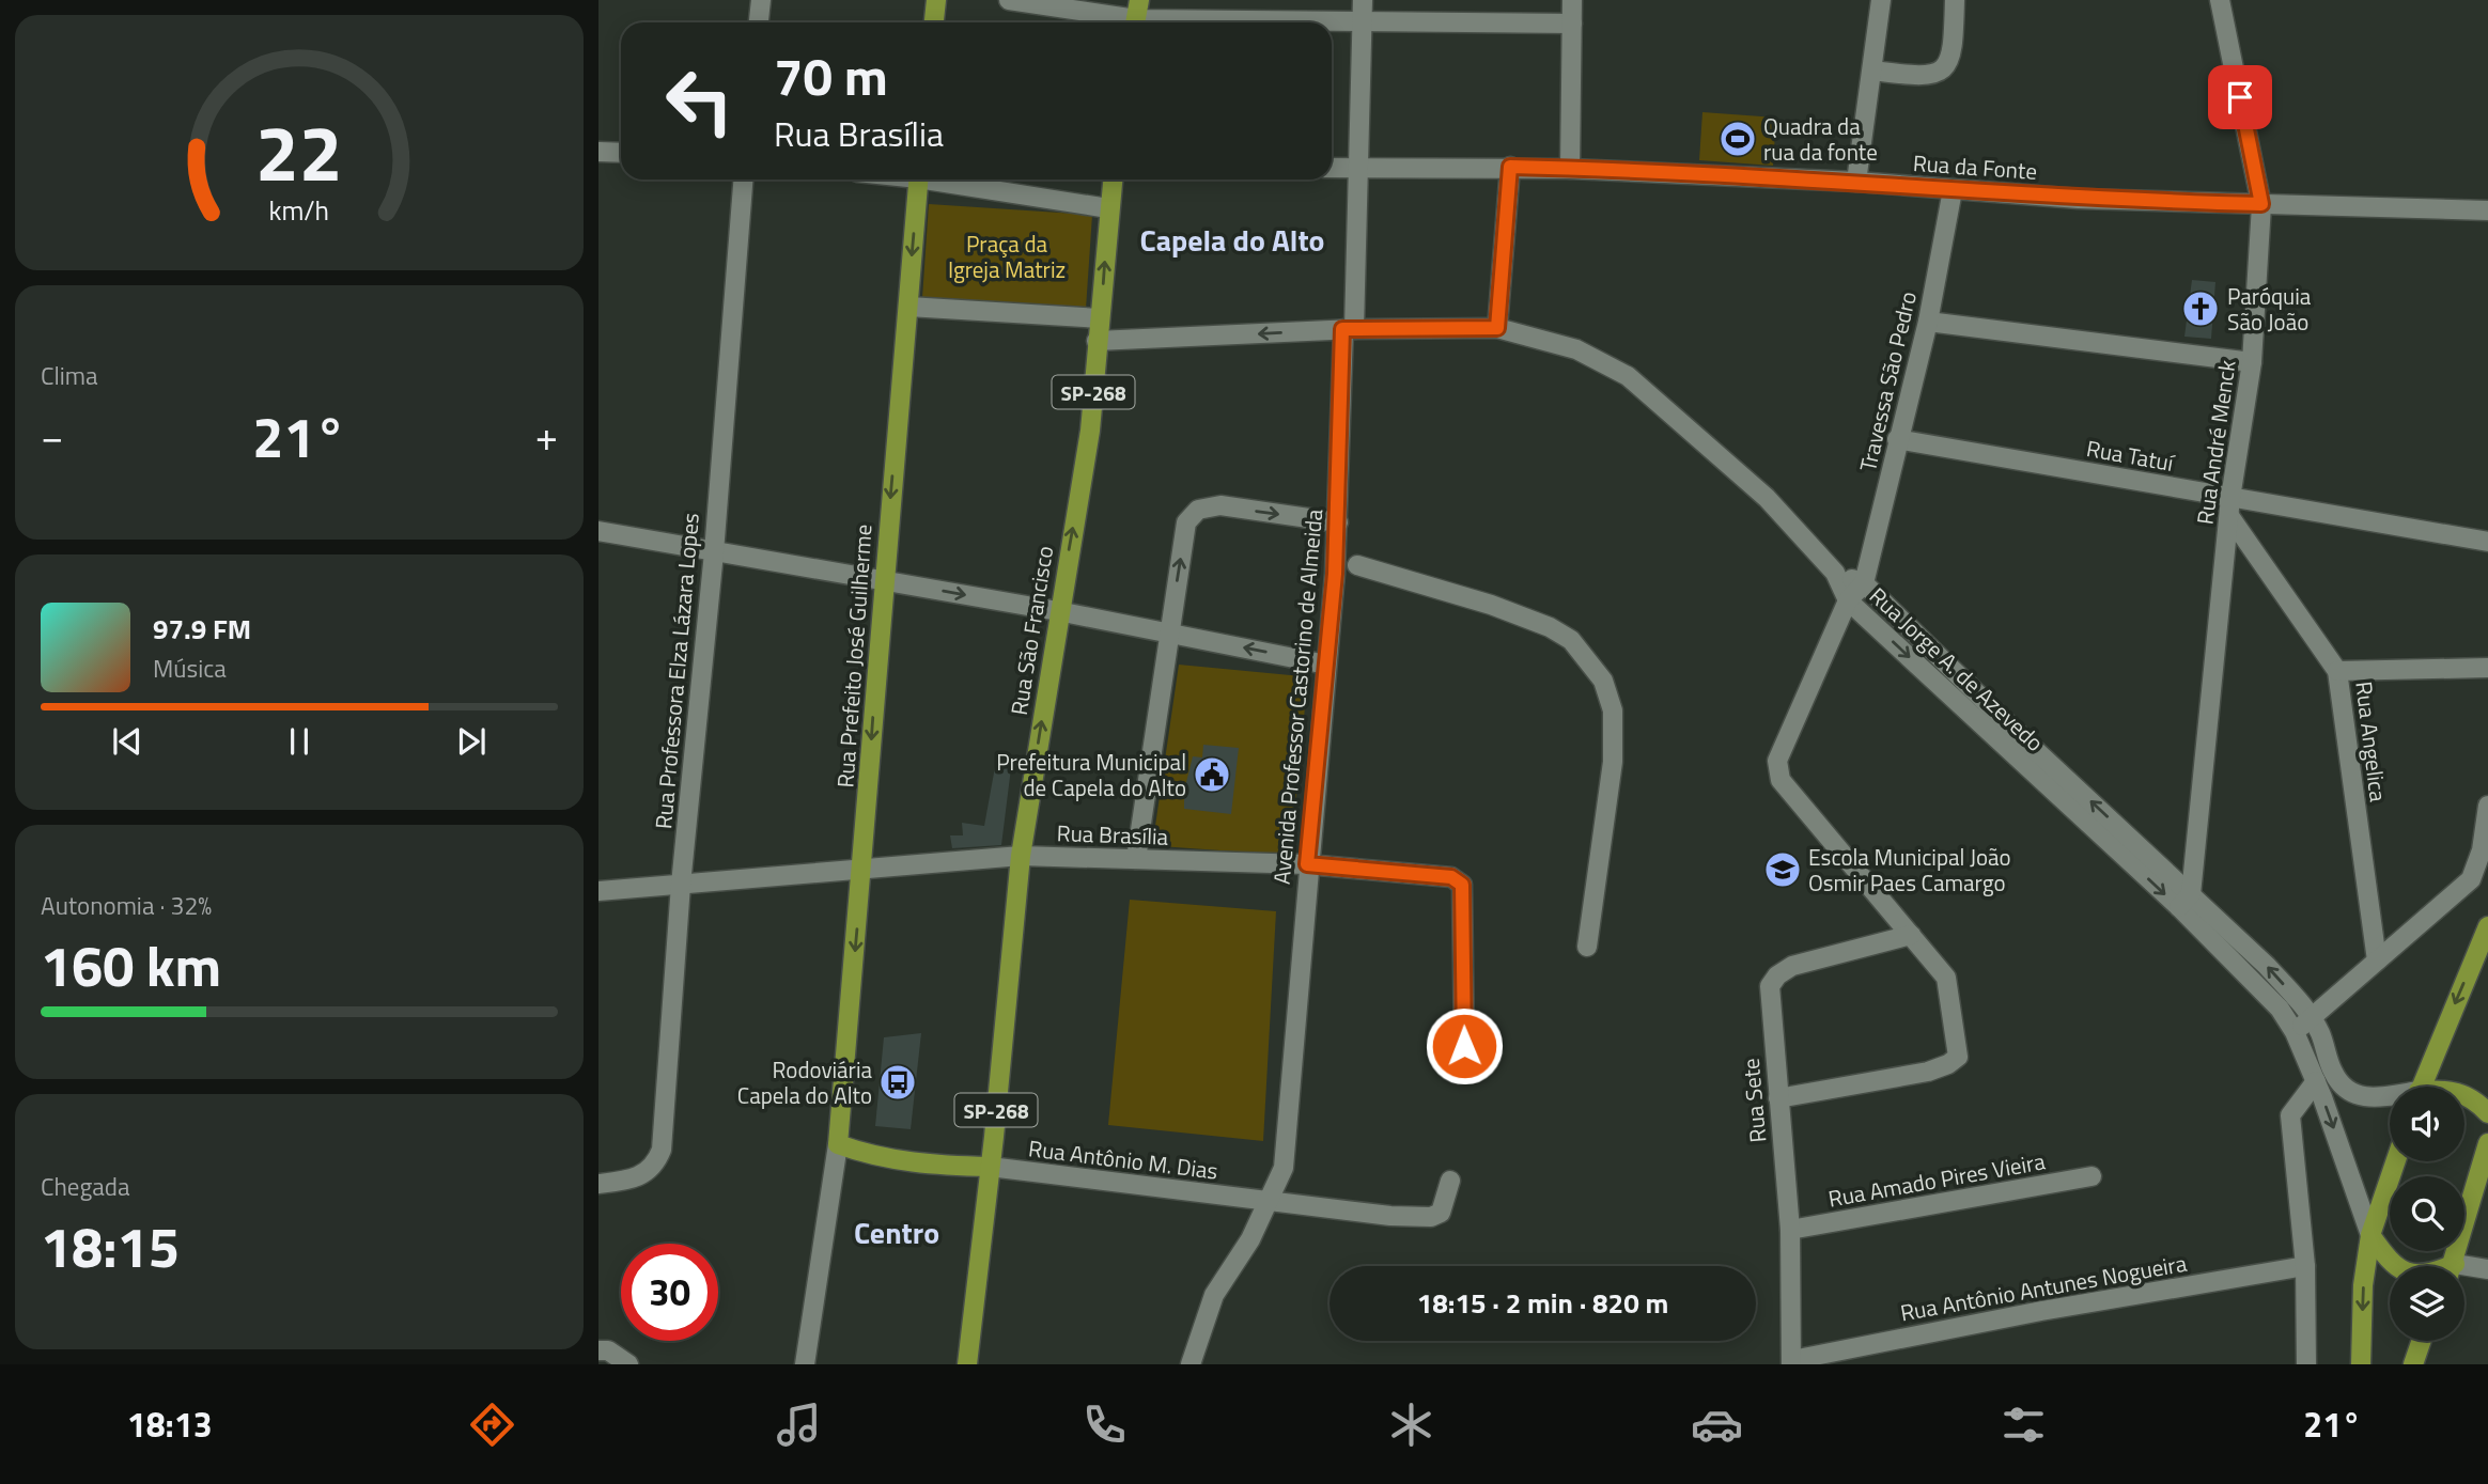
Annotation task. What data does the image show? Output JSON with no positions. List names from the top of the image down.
{
  "streets": {
    "main road": [
      "SP-268",
      "Rua São Francisco",
      "Rua Prefeito José Guilherme",
      "Rua Antônio M. Dias"
    ],
    "street": [
      "Rua da Fonte",
      "Travessa São Pedro",
      "Rua André Menck",
      "Rua Tatuí",
      "Rua Jorge A. de Azevedo",
      "Rua Professora Elza Lázara Lopes",
      "Avenida Professor Castorino de Almeida",
      "Rua Angelica",
      "Rua Brasília",
      "Rua Sete",
      "Rua Amado Pires Vieira",
      "Rua Antônio Antunes Nogueira"
    ]
  },
  "crossings": [
    ["Rua da Fonte", "Travessa São Pedro"],
    ["Rua da Fonte", "Rua André Menck"],
    ["Rua da Fonte", "Avenida Professor Castorino de Almeida"],
    ["Travessa São Pedro", "Rua Tatuí"],
    ["Travessa São Pedro", "Rua Jorge A. de Azevedo"],
    ["Rua André Menck", "Rua Tatuí"],
    ["Rua André Menck", "Rua Jorge A. de Azevedo"],
    ["Rua André Menck", "Rua Angelica"],
    ["Rua Tatuí", "Rua Angelica"],
    ["Rua São Francisco", "Rua Brasília"],
    ["Rua São Francisco", "Rua Antônio M. Dias"],
    ["Rua Prefeito José Guilherme", "Rua Brasília"],
    ["Rua Prefeito José Guilherme", "Rua Antônio M. Dias"],
    ["Rua Professora Elza Lázara Lopes", "Rua Brasília"],
    ["Avenida Professor Castorino de Almeida", "Rua Brasília"],
    ["Avenida Professor Castorino de Almeida", "Rua Antônio M. Dias"],
    ["Rua Sete", "Rua Amado Pires Vieira"],
    ["Rua Sete", "Rua Antônio Antunes Nogueira"]
  ],
  "one_way": ["Rua São Francisco", "Rua Prefeito José Guilherme"],
  "districts": ["Capela do Alto", "Centro"],
  "parks": ["Praça da Igreja Matriz"],
  "places": {
    "sports": ["Quadra da rua da fonte"],
    "church": ["Paróquia São João"],
    "public building": ["Prefeitura Municipal de Capela do Alto"],
    "school or university": ["Escola Municipal João Osmir Paes Camargo"],
    "bus stop": ["Rodoviária Capela do Alto"]
  },
  "page": {
    "turn": ["70 m", "Rua Brasília"],
    "tile": [
      "Clima",
      ["Autonomia · 32%", "160 km"],
      ["Chegada", "18:15"]
    ],
    "heat": ["−", "21°", "+"],
    "song": ["97.9 FM", "Música"],
    "limit": "30",
    "trip": "18:15 · 2 min · 820 m",
    "tabs": ["18:13", "21°"],
    "gauge": ["22", "km/h"]
  }
}
